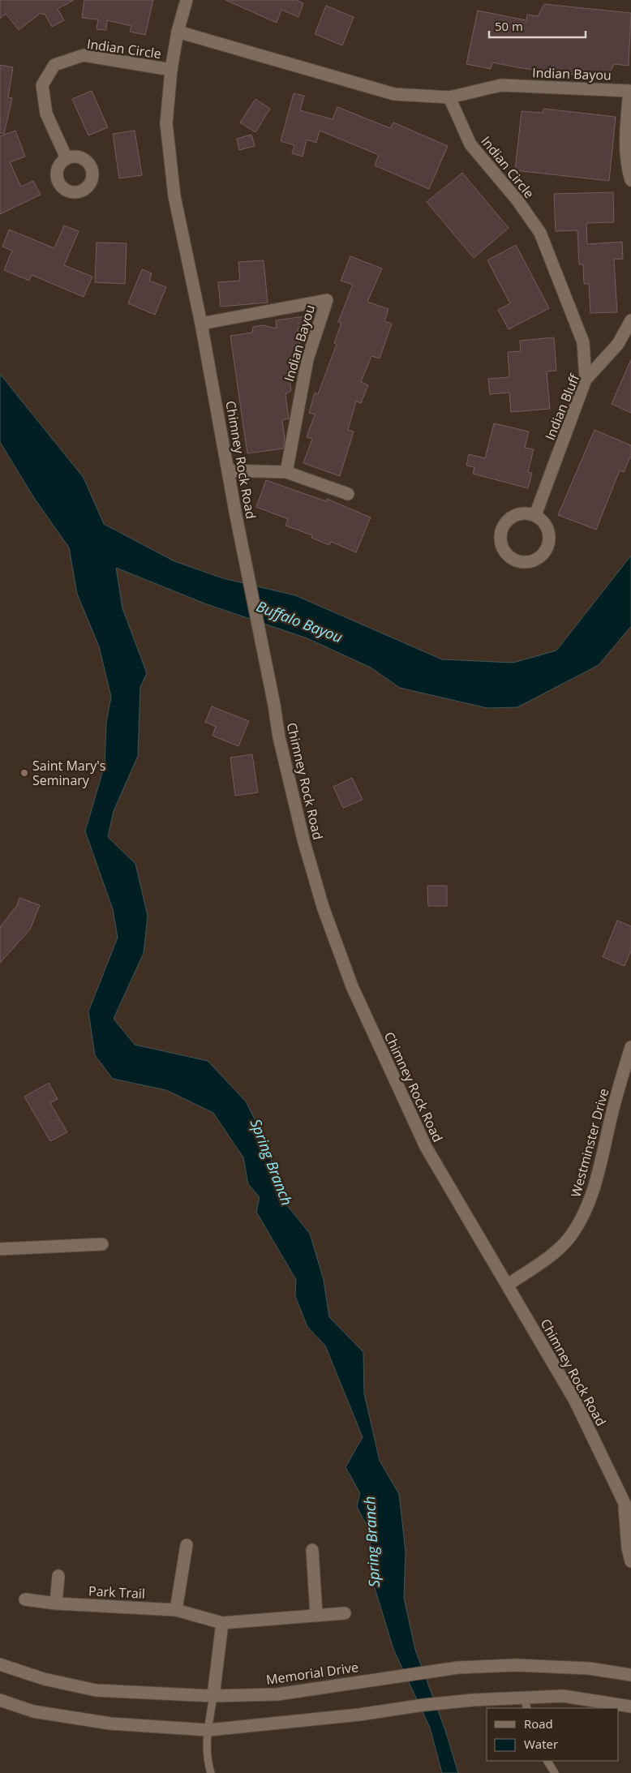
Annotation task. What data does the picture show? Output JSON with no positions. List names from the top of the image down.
{
  "streets": {
    "main road": [
      "Indian Circle",
      "Indian Bayou",
      "Indian Bluff",
      "Chimney Rock Road",
      "Westminster Drive",
      "Park Trail",
      "Memorial Drive"
    ]
  },
  "crossings": [
    ["Indian Circle", "Indian Bayou"],
    ["Indian Circle", "Indian Bluff"],
    ["Indian Circle", "Chimney Rock Road"],
    ["Indian Bayou", "Chimney Rock Road"],
    ["Chimney Rock Road", "Westminster Drive"]
  ],
  "water": ["Buffalo Bayou", "Spring Branch"],
  "places": ["Saint Mary's Seminary"],
  "legend": ["Road", "Water"],
  "scale_bar": "50 m"
}
